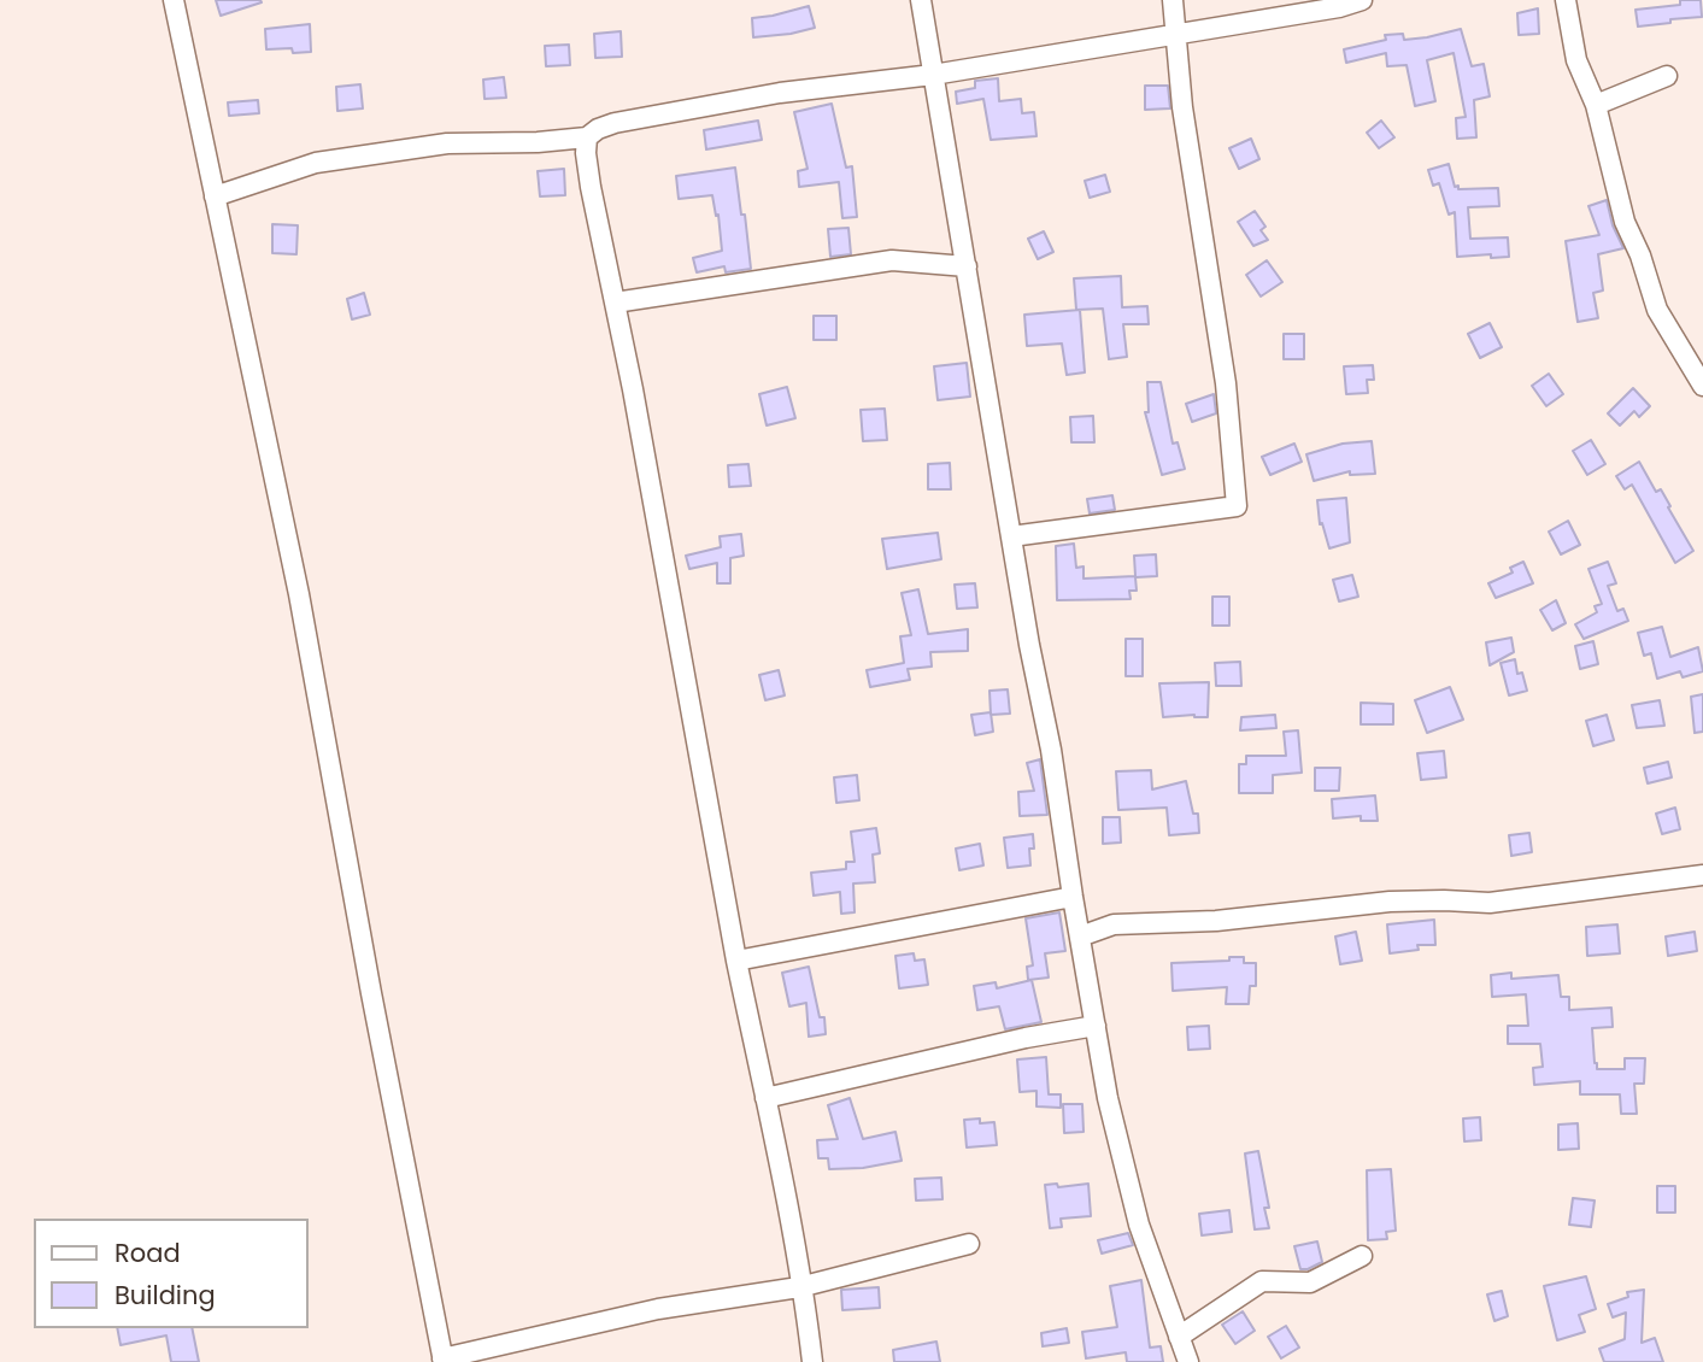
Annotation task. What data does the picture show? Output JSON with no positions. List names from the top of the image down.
{
  "legend": ["Road", "Building"]
}
